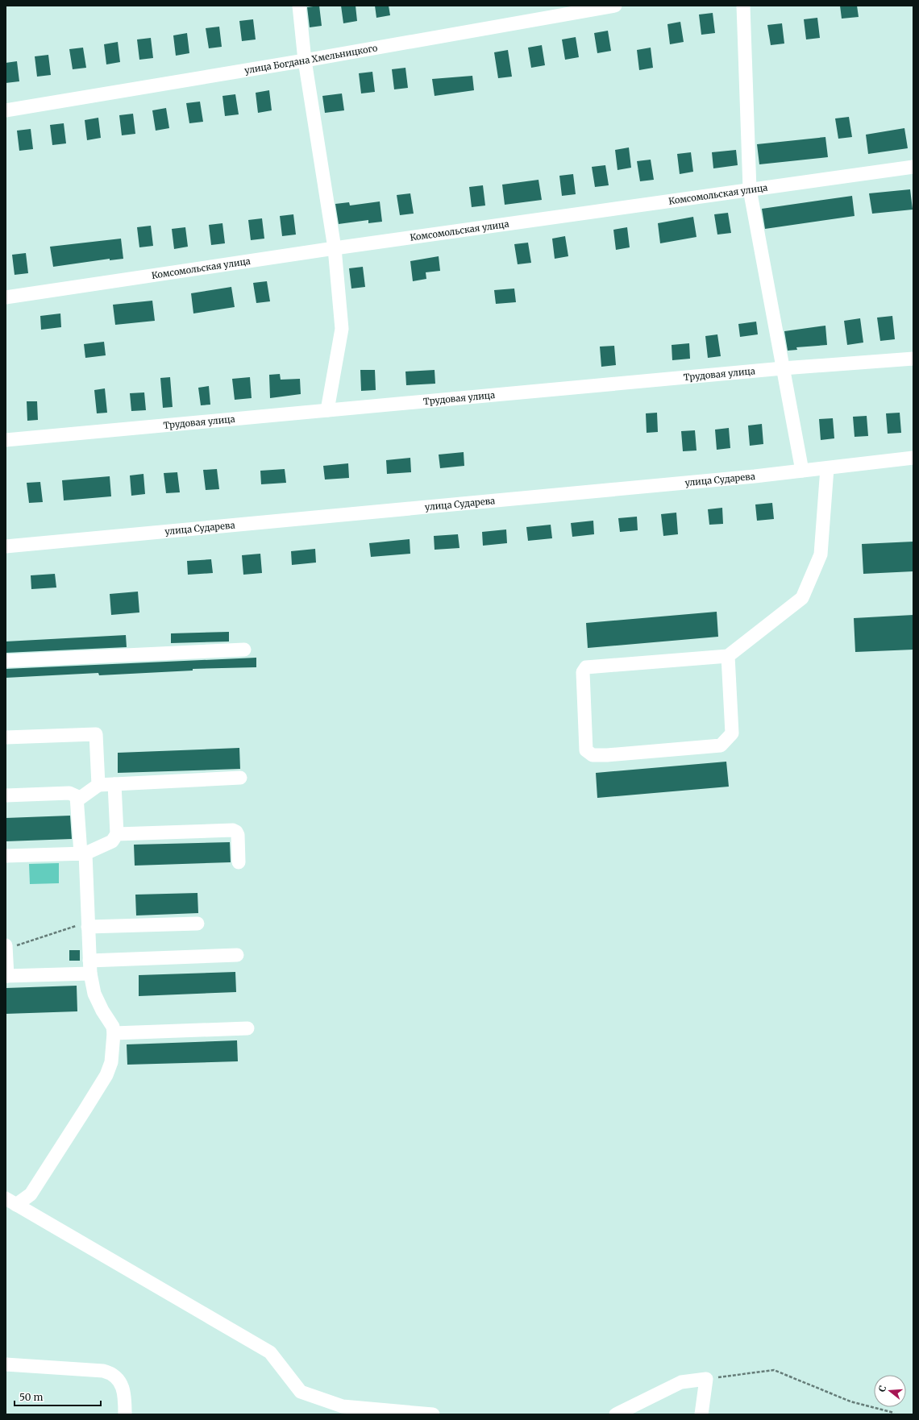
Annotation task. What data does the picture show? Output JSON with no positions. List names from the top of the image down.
{
  "streets": {
    "street": [
      "улица Богдана Хмельницкого",
      "Комсомольская улица",
      "Трудовая улица",
      "улица Сударева"
    ]
  },
  "scale_bar": "50 m",
  "north": "left"
}
